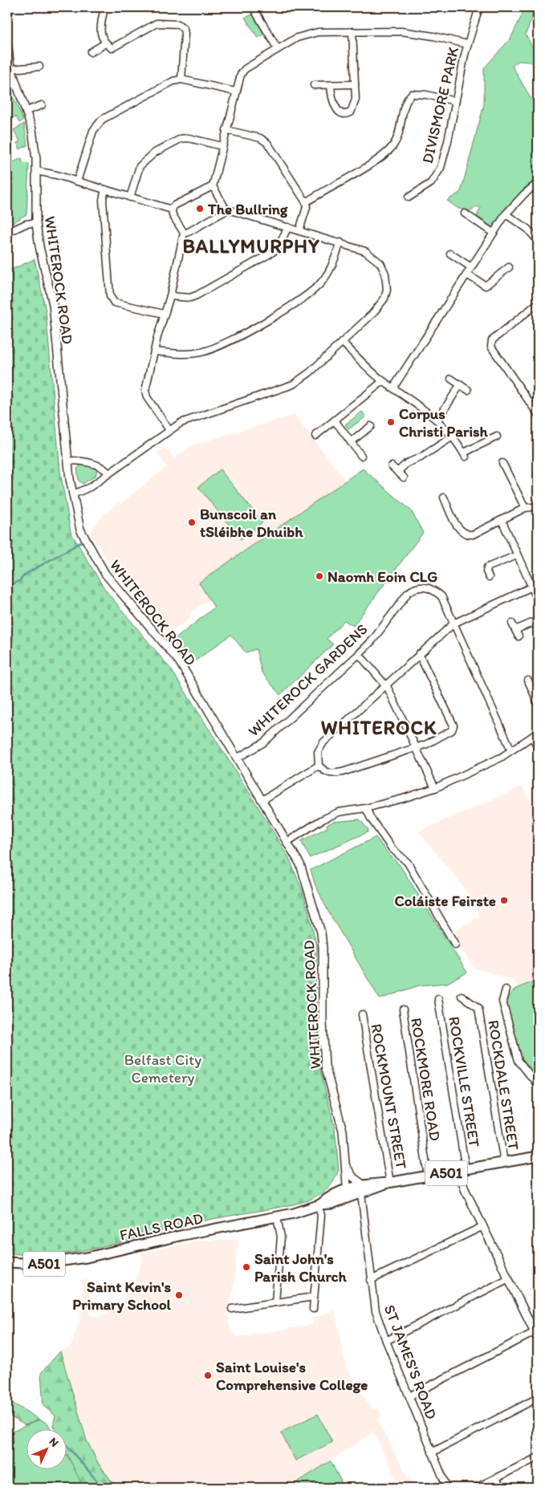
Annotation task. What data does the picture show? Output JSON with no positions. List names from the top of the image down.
{
  "streets": {
    "main road": ["A501", "FALLS ROAD"],
    "street": [
      "DIVISMORE PARK",
      "WHITEROCK ROAD",
      "WHITEROCK GARDENS",
      "ROCKMORE ROAD",
      "ROCKVILLE STREET",
      "ROCKDALE STREET",
      "ROCKMOUNT STREET",
      "ST JAMES'S ROAD"
    ]
  },
  "crossings": [
    ["WHITEROCK ROAD", "WHITEROCK GARDENS"],
    ["WHITEROCK ROAD", "FALLS ROAD"],
    ["ROCKMORE ROAD", "FALLS ROAD"],
    ["ROCKVILLE STREET", "FALLS ROAD"],
    ["ROCKDALE STREET", "FALLS ROAD"],
    ["ROCKMOUNT STREET", "FALLS ROAD"],
    ["FALLS ROAD", "ST JAMES'S ROAD"]
  ],
  "districts": ["BALLYMURPHY", "WHITEROCK"],
  "parks": ["Belfast City Cemetery"],
  "places": [
    "The Bullring",
    "Corpus Christi Parish",
    "Bunscoil an tSléibhe Dhuibh",
    "Naomh Eoin CLG",
    "Coláiste Feirste",
    "Saint John's Parish Church",
    "Saint Kevin's Primary School",
    "Saint Louise's Comprehensive College"
  ],
  "north": "top right"
}
